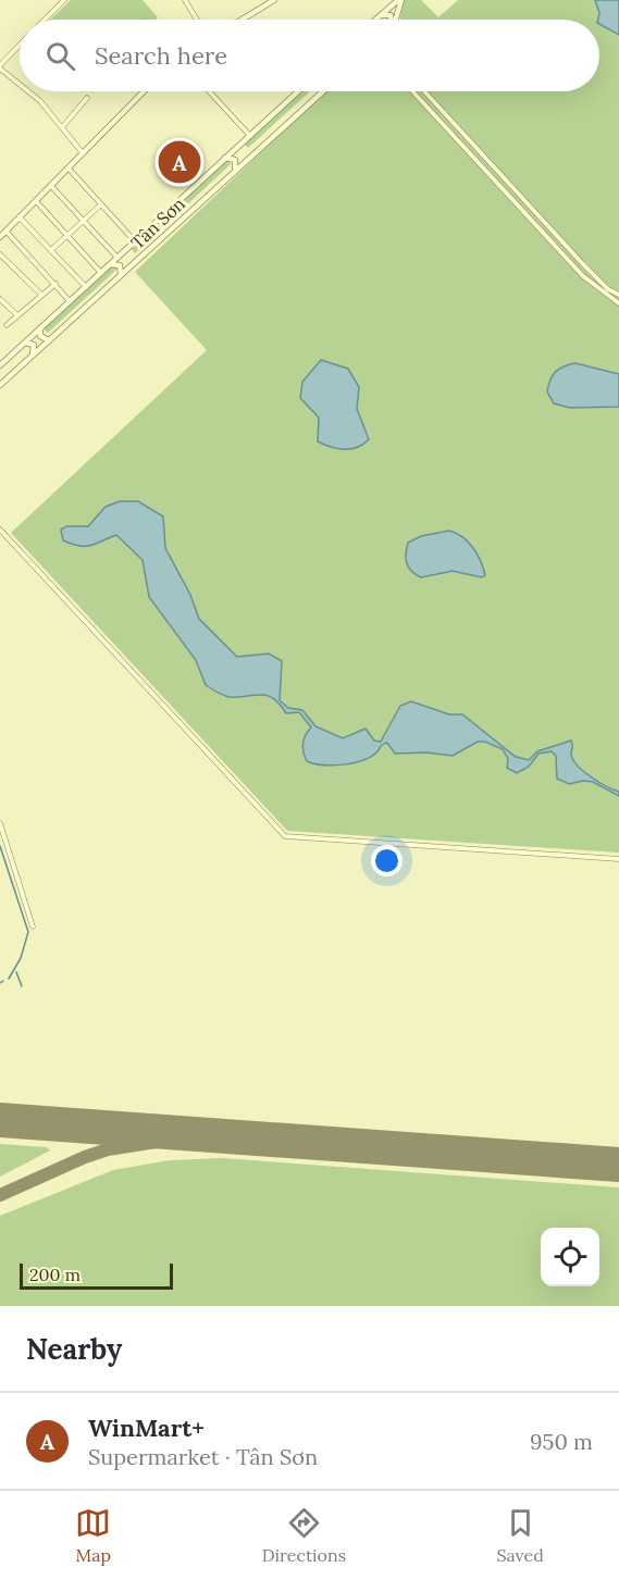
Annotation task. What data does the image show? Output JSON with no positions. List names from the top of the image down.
{
  "streets": {
    "street": ["Tân Sơn"]
  },
  "scale_bar": "200 m",
  "page": {
    "search": "Search here",
    "pins": "A",
    "scale": "200 m",
    "heading": "Nearby",
    "list": [
      {
        "mark": "A",
        "name": "WinMart+",
        "note": "Supermarket · Tân Sơn",
        "value": "950 m"
      }
    ],
    "nav": ["Map", "Directions", "Saved"]
  }
}
